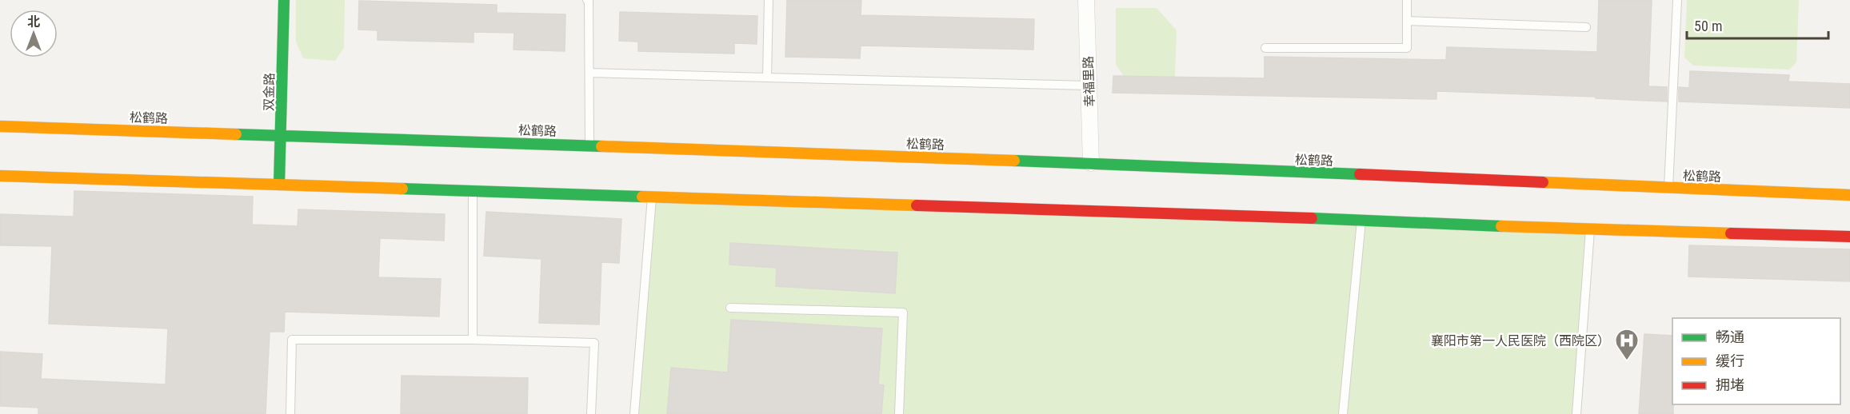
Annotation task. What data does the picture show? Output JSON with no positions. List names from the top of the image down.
{
  "streets": {
    "main road": ["双金路", "松鹤路"],
    "street": ["幸福里路"]
  },
  "crossings": [
    ["幸福里路", "松鹤路"],
    ["双金路", "松鹤路"]
  ],
  "places": {
    "hospital": ["襄阳市第一人民医院（西院区）"]
  },
  "legend": ["畅通", "缓行", "拥堵"],
  "scale_bar": "50 m",
  "north": "top"
}
